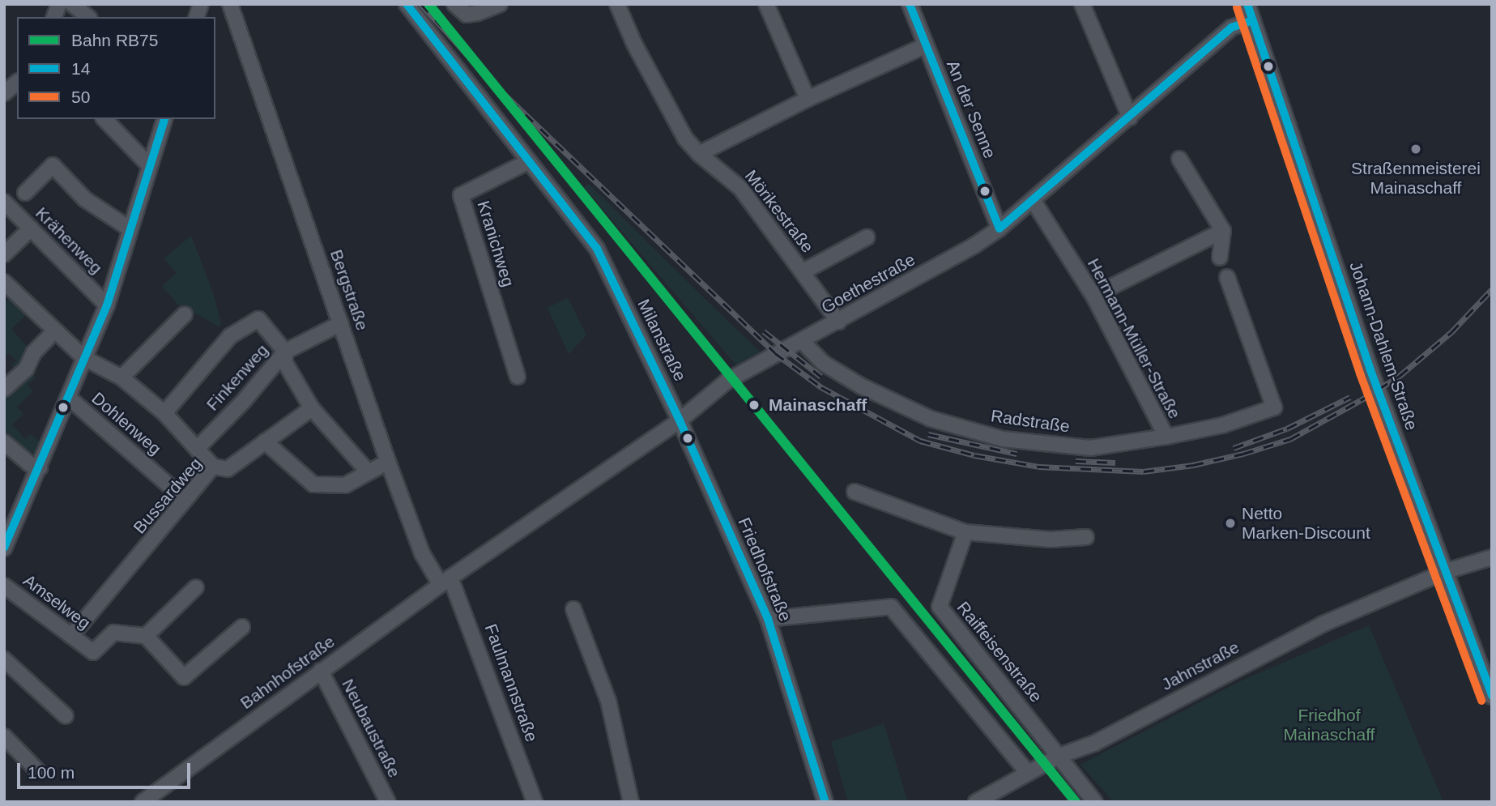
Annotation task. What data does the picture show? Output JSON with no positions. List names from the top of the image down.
{
  "streets": {
    "street": [
      "An der Senne",
      "Mörikestraße",
      "Krähenweg",
      "Kranichweg",
      "Goethestraße",
      "Bergstraße",
      "Hermann-Müller-Straße",
      "Milanstraße",
      "Johann-Dahlem-Straße",
      "Finkenweg",
      "Radstraße",
      "Dohlenweg",
      "Bussardweg",
      "Friedhofstraße",
      "Amselweg",
      "Raiffeisenstraße",
      "Jahnstraße",
      "Bahnhofstraße",
      "Faulmannstraße",
      "Neubaustraße"
    ]
  },
  "crossings": [
    ["An der Senne", "Goethestraße"],
    ["Mörikestraße", "Goethestraße"],
    ["Kranichweg", "Milanstraße"],
    ["Goethestraße", "Hermann-Müller-Straße"],
    ["Goethestraße", "Milanstraße"],
    ["Goethestraße", "Johann-Dahlem-Straße"],
    ["Goethestraße", "Radstraße"],
    ["Goethestraße", "Friedhofstraße"],
    ["Goethestraße", "Bahnhofstraße"],
    ["Bergstraße", "Finkenweg"],
    ["Bergstraße", "Bahnhofstraße"],
    ["Bergstraße", "Faulmannstraße"],
    ["Hermann-Müller-Straße", "Radstraße"],
    ["Milanstraße", "Friedhofstraße"],
    ["Milanstraße", "Bahnhofstraße"],
    ["Johann-Dahlem-Straße", "Jahnstraße"],
    ["Dohlenweg", "Bussardweg"],
    ["Bussardweg", "Amselweg"],
    ["Friedhofstraße", "Bahnhofstraße"],
    ["Raiffeisenstraße", "Jahnstraße"],
    ["Bahnhofstraße", "Faulmannstraße"],
    ["Bahnhofstraße", "Neubaustraße"]
  ],
  "parks": ["Friedhof Mainaschaff"],
  "places": ["Straßenmeisterei Mainaschaff", "Mainaschaff", "Netto Marken-Discount"],
  "lines": ["rail line RB75", "transit line 14", "transit line 50"],
  "legend": ["Bahn RB75", "14", "50"],
  "scale_bar": "100 m"
}
